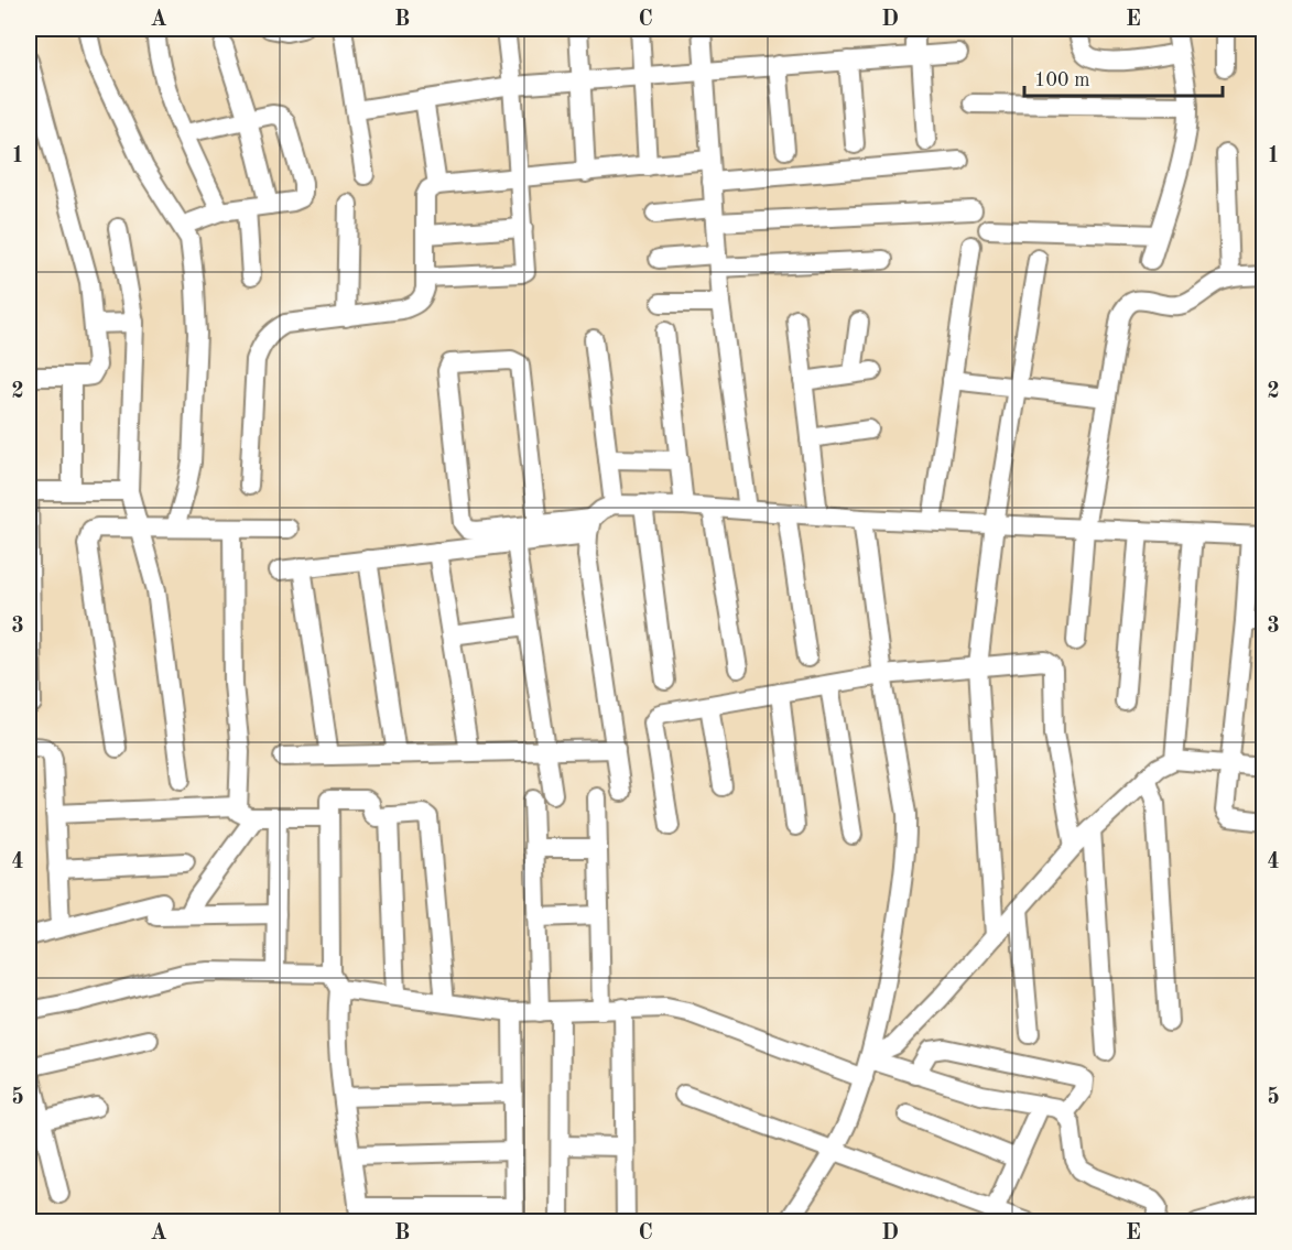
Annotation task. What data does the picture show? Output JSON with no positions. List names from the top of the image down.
{
  "scale_bar": "100 m",
  "grid": {
    "columns": [
      "A",
      "B",
      "C",
      "D",
      "E"
    ],
    "rows": [
      "1",
      "2",
      "3",
      "4",
      "5"
    ]
  }
}
